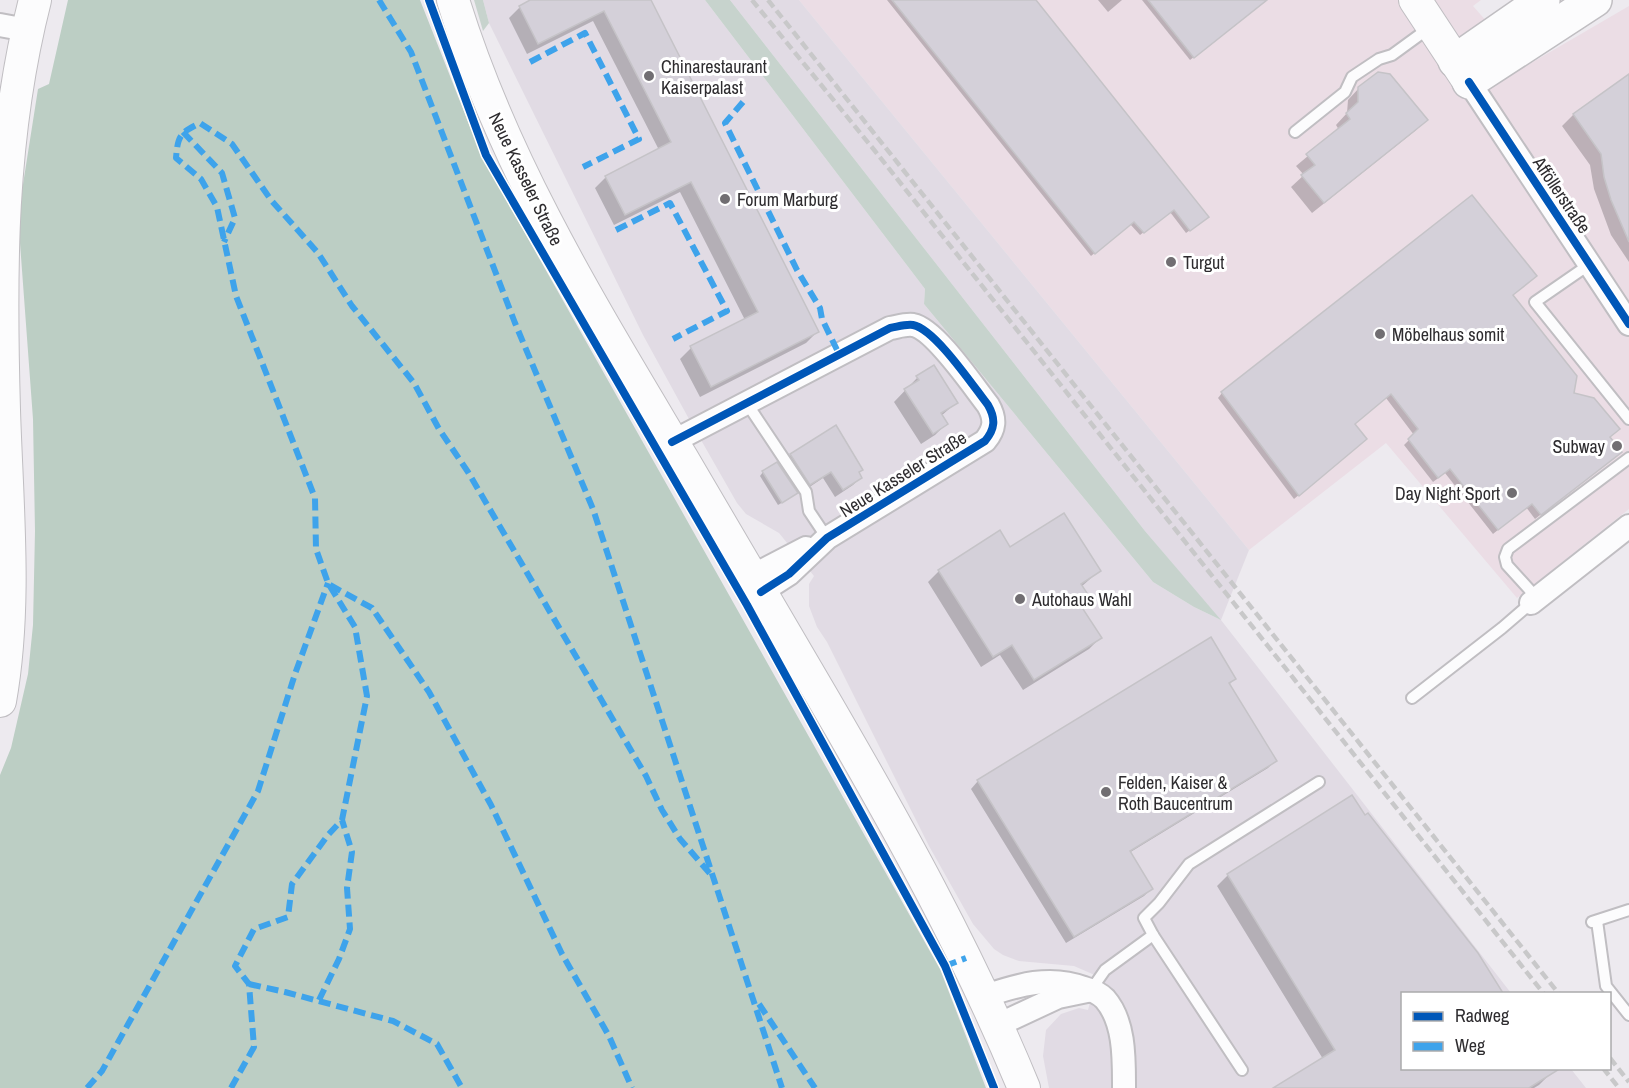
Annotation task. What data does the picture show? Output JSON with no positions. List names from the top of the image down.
{
  "streets": {
    "main road": ["Neue Kasseler Straße", "Afföllerstraße"]
  },
  "places": [
    "Chinarestaurant Kaiserpalast",
    "Forum Marburg",
    "Turgut",
    "Möbelhaus somit",
    "Subway",
    "Day Night Sport",
    "Autohaus Wahl",
    "Felden, Kaiser & Roth Baucentrum"
  ],
  "legend": ["Radweg", "Weg"]
}
